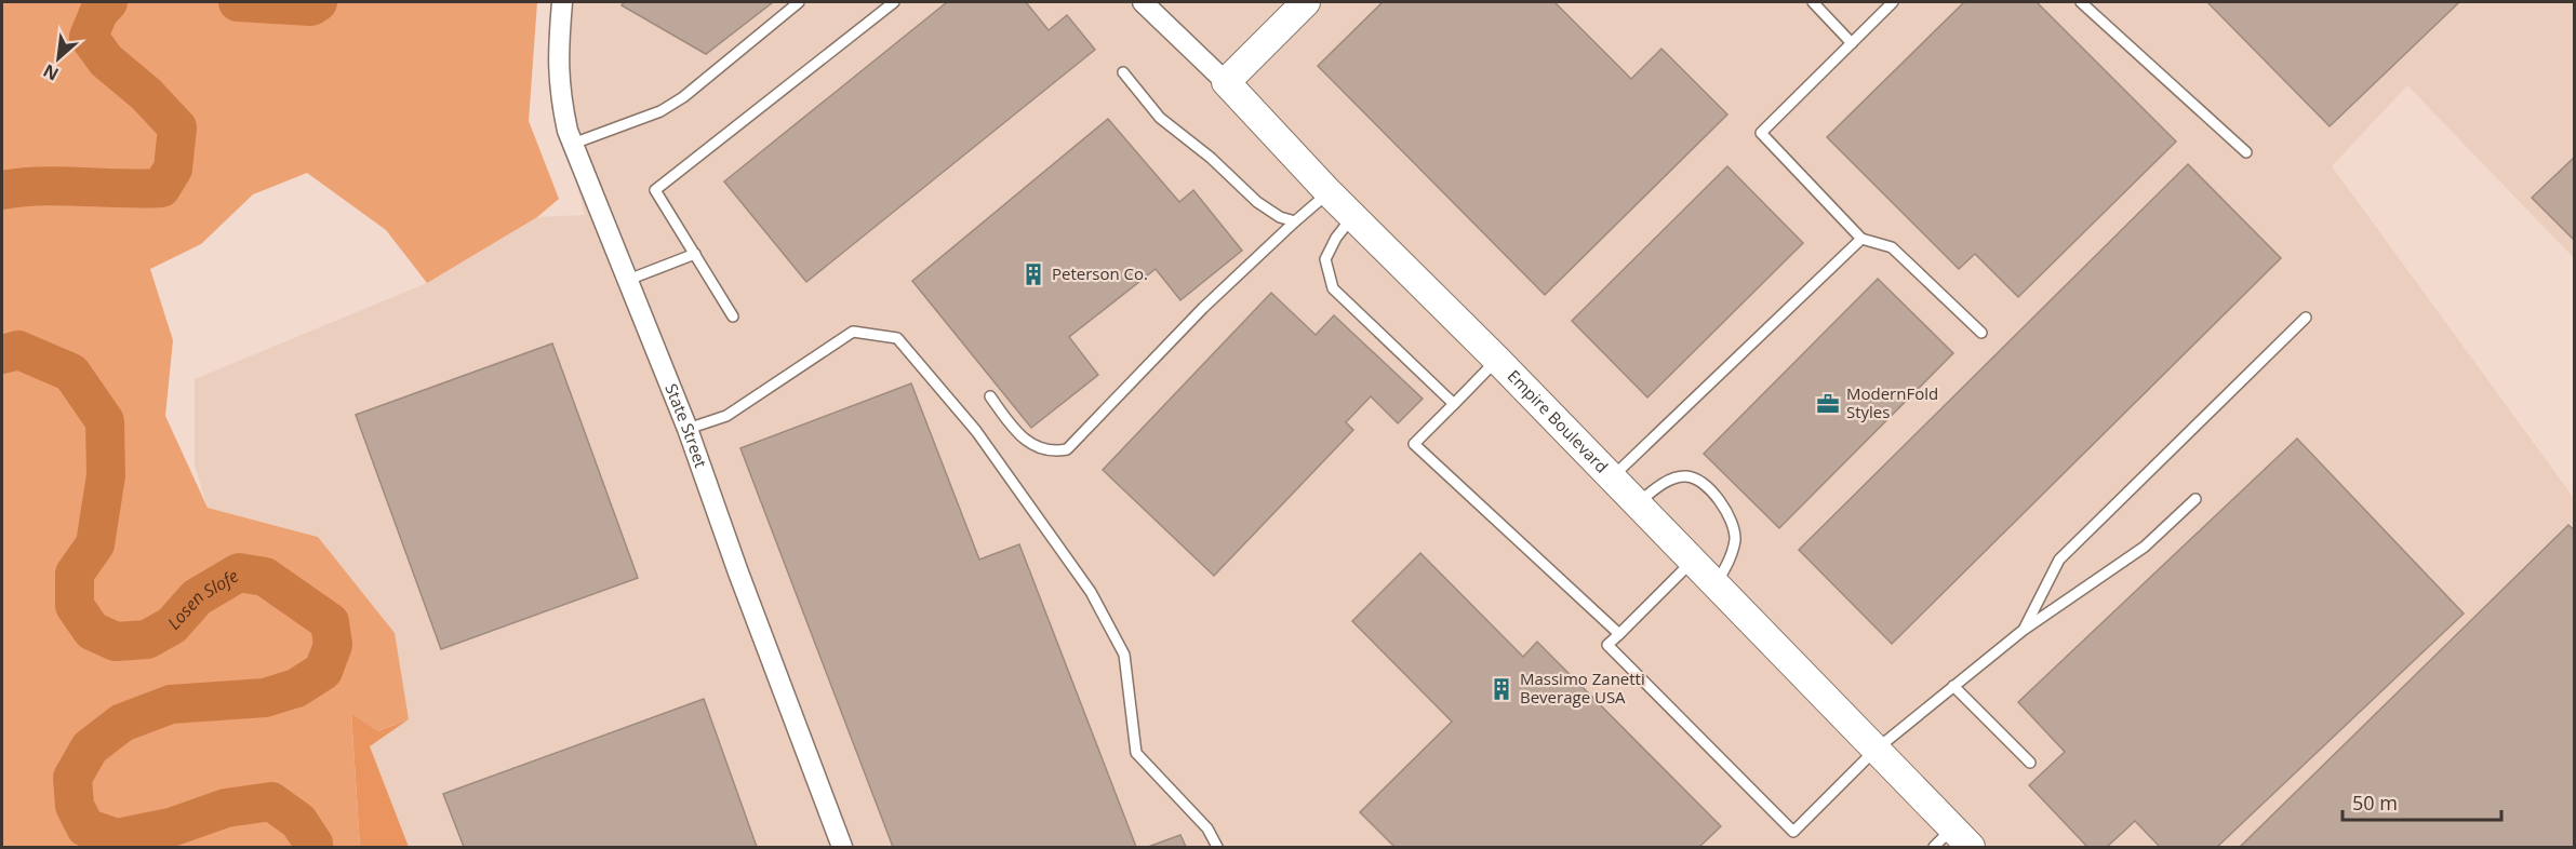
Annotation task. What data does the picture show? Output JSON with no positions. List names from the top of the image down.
{
  "streets": {
    "street": ["Empire Boulevard", "State Street"]
  },
  "water": ["Losen Slofe"],
  "places": {
    "building": ["Peterson Co.", "Massimo Zanetti Beverage USA"],
    "office": ["ModernFold Styles"]
  },
  "scale_bar": "50 m",
  "north": "bottom left"
}
